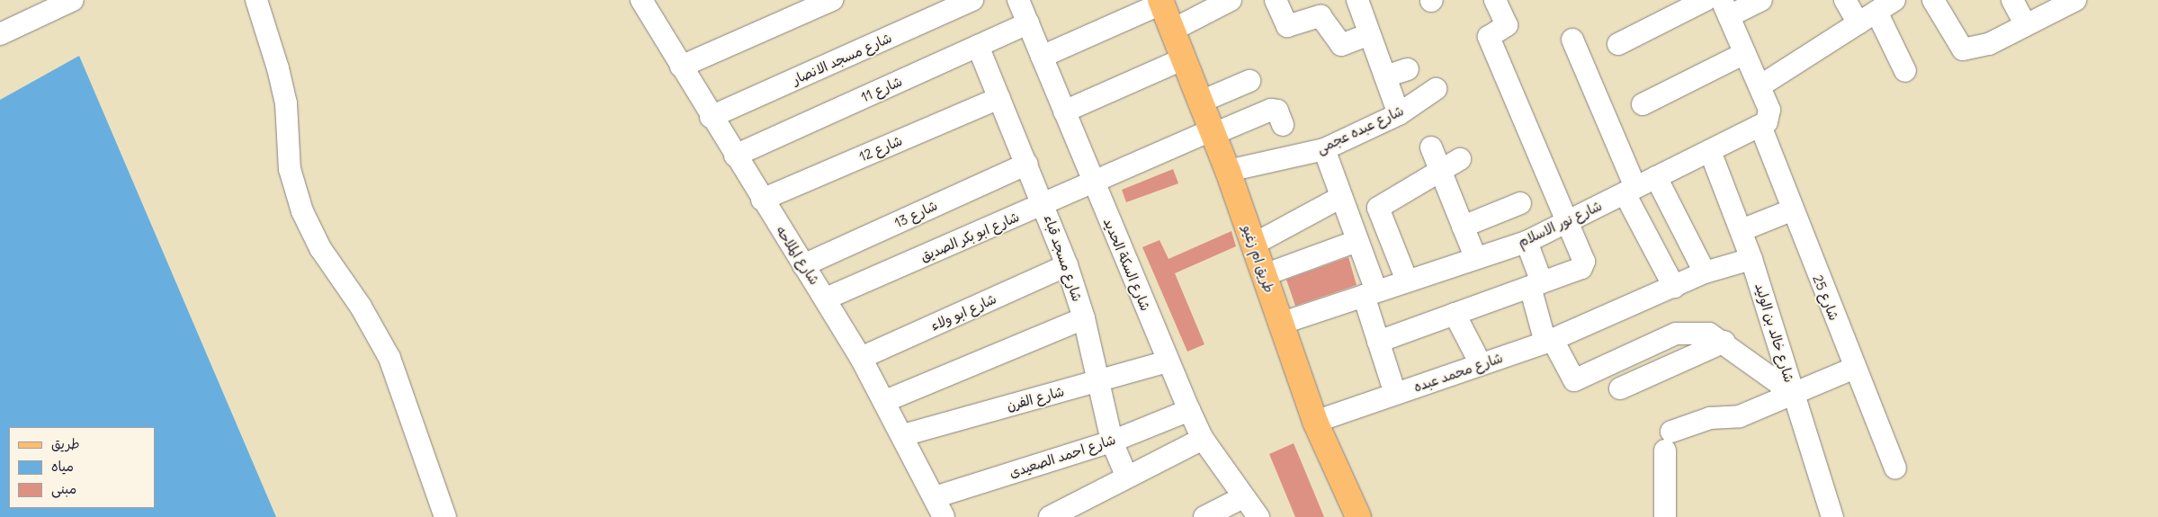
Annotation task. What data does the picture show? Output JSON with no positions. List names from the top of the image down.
{
  "streets": {
    "main road": ["طريق ام زغيو"],
    "street": [
      "شارع مسجد الانصار",
      "شارع 11",
      "شارع عبده عجمى",
      "شارع 12",
      "شارع 13",
      "شارع نور الاسلام",
      "شارع ابو بكر الصديق",
      "شارع الملاحه",
      "شارع مسجد قباء",
      "شارع السكة الحديد",
      "شارع 25",
      "شارع ابو ولاء",
      "شارع خالد بن الوليد",
      "شارع محمد عبده",
      "شارع الفرن",
      "شارع احمد الصعيدى"
    ]
  },
  "crossings": [
    ["شارع مسجد الانصار", "شارع الملاحه"],
    ["شارع 11", "شارع الملاحه"],
    ["شارع 11", "شارع مسجد قباء"],
    ["شارع 11", "شارع السكة الحديد"],
    ["شارع عبده عجمى", "طريق ام زغيو"],
    ["شارع 12", "شارع الملاحه"],
    ["شارع 12", "شارع مسجد قباء"],
    ["شارع 13", "شارع الملاحه"],
    ["شارع 13", "شارع مسجد قباء"],
    ["شارع نور الاسلام", "طريق ام زغيو"],
    ["شارع نور الاسلام", "شارع 25"],
    ["شارع نور الاسلام", "شارع خالد بن الوليد"],
    ["شارع ابو بكر الصديق", "شارع الملاحه"],
    ["شارع ابو بكر الصديق", "شارع مسجد قباء"],
    ["شارع ابو بكر الصديق", "طريق ام زغيو"],
    ["شارع ابو بكر الصديق", "شارع السكة الحديد"],
    ["شارع الملاحه", "شارع ابو ولاء"],
    ["شارع الملاحه", "شارع الفرن"],
    ["شارع الملاحه", "شارع احمد الصعيدى"],
    ["شارع مسجد قباء", "شارع ابو ولاء"],
    ["شارع مسجد قباء", "شارع الفرن"],
    ["شارع مسجد قباء", "شارع احمد الصعيدى"],
    ["طريق ام زغيو", "شارع محمد عبده"],
    ["شارع السكة الحديد", "شارع الفرن"],
    ["شارع السكة الحديد", "شارع احمد الصعيدى"],
    ["شارع خالد بن الوليد", "شارع محمد عبده"]
  ],
  "legend": ["طريق", "مياه", "مبنى"]
}
